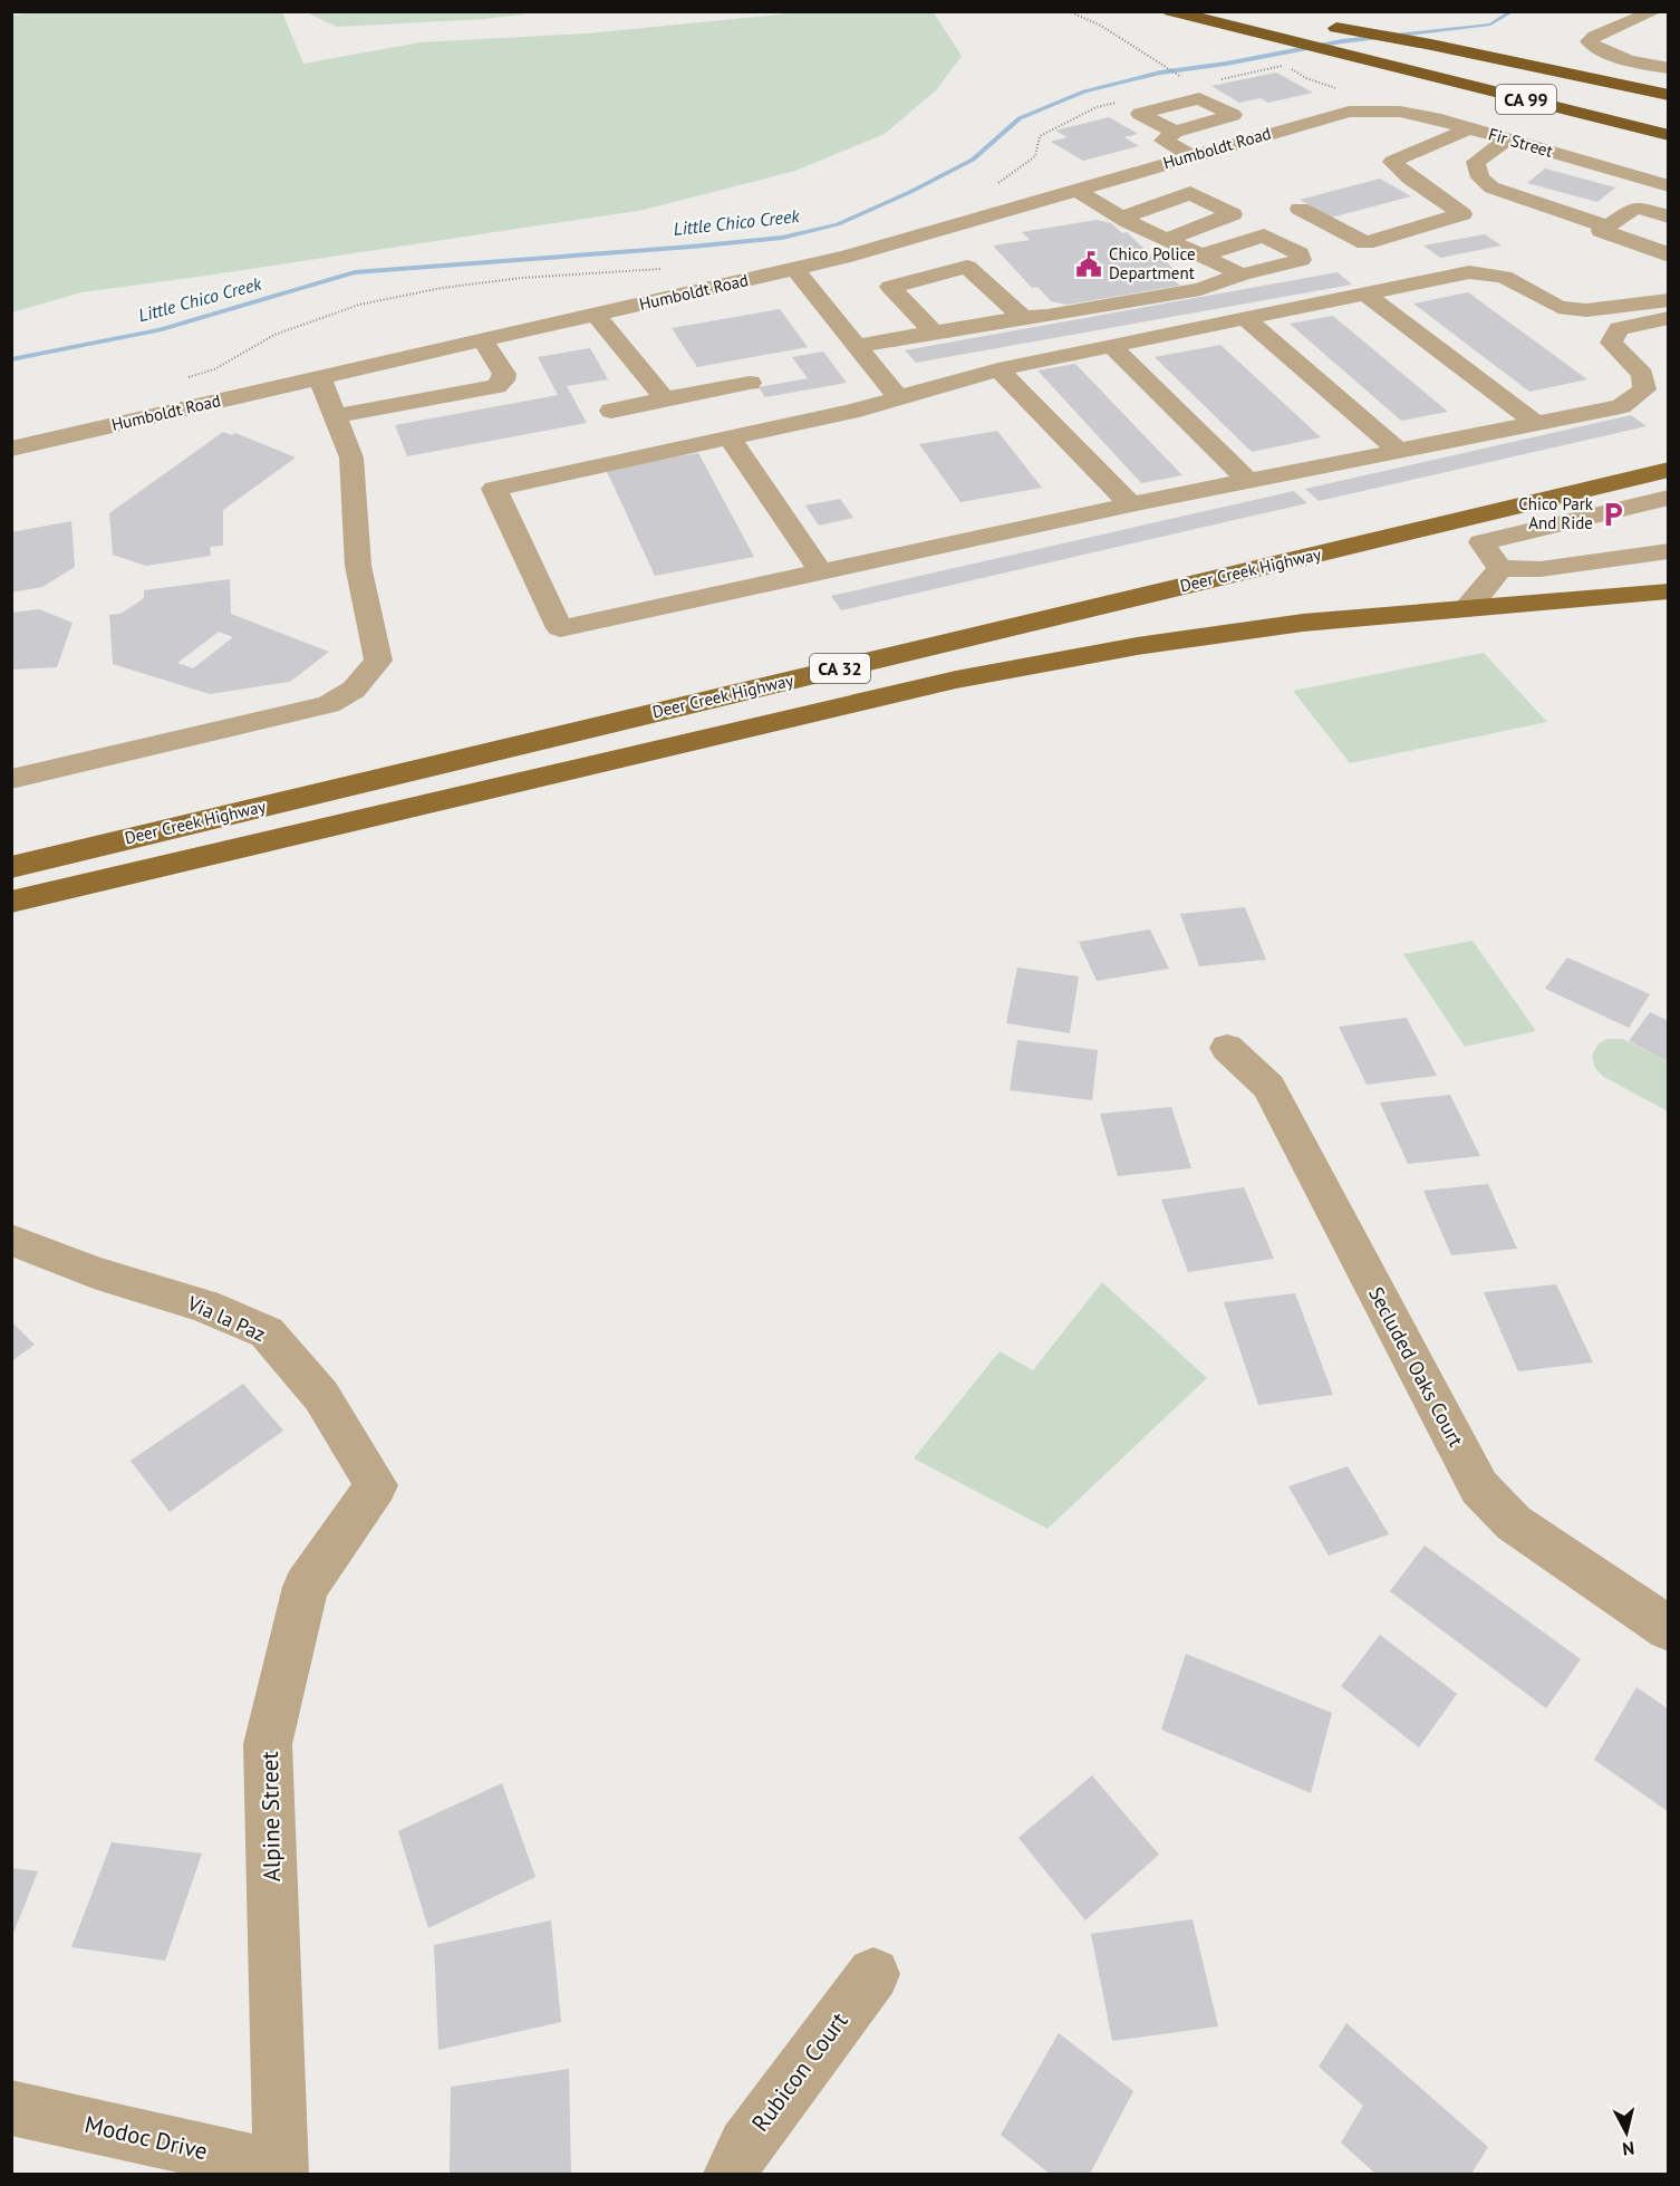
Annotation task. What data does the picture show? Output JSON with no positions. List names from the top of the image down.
{
  "streets": {
    "highway": ["CA 99"],
    "main road": ["Deer Creek Highway", "CA 32"],
    "street": [
      "Fir Street",
      "Humboldt Road",
      "Via la Paz",
      "Secluded Oaks Court",
      "Alpine Street",
      "Rubicon Court",
      "Modoc Drive"
    ]
  },
  "crossings": [
    ["Fir Street", "Humboldt Road"],
    ["Via la Paz", "Alpine Street"],
    ["Alpine Street", "Modoc Drive"]
  ],
  "water": ["Little Chico Creek"],
  "places": {
    "public building": ["Chico Police Department"],
    "parking": ["Chico Park And Ride"]
  },
  "north": "bottom"
}
